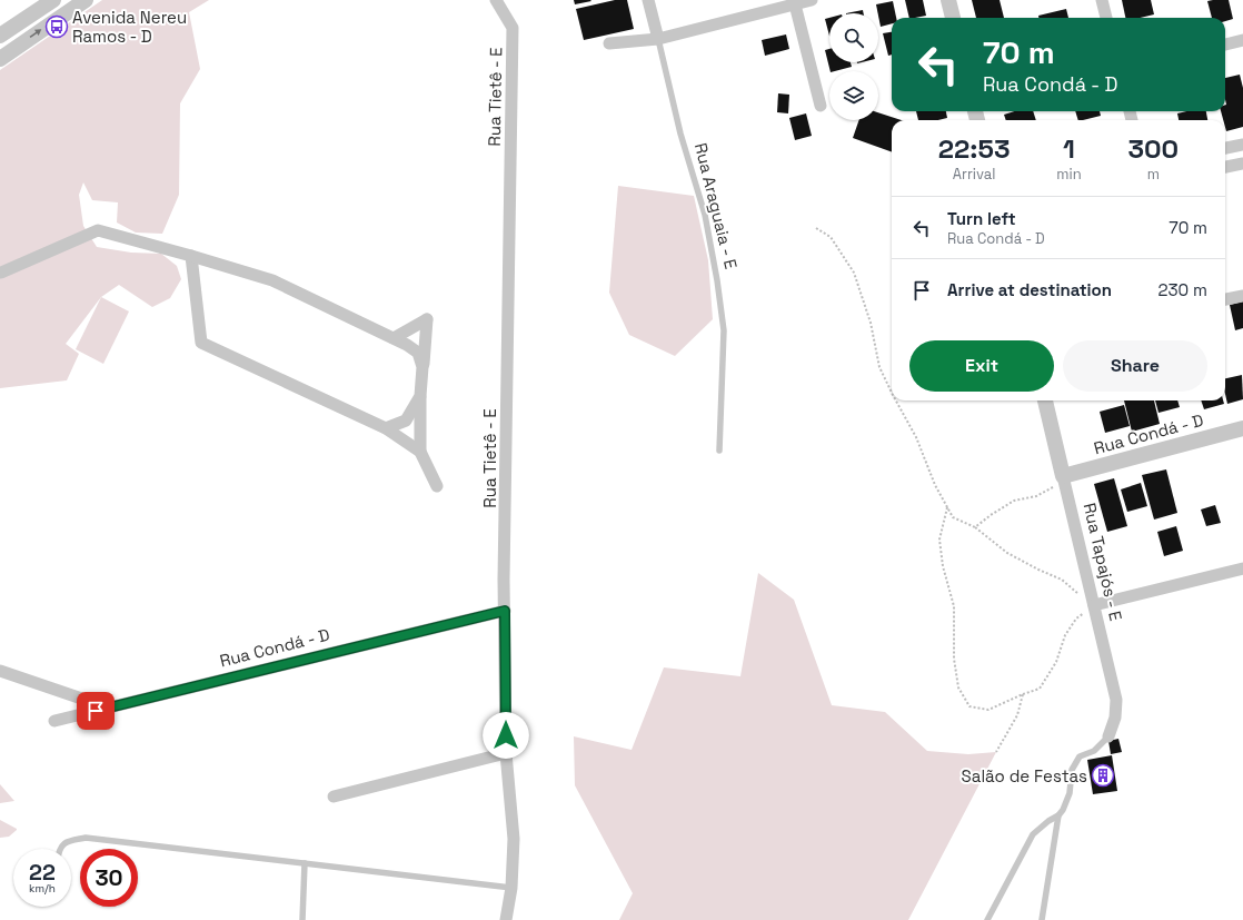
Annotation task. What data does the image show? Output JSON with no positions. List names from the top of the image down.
{
  "streets": {
    "street": [
      "Rua Tietê - E",
      "Rua Araguaia - E",
      "Rua Condá - D",
      "Rua Tapajós - E"
    ]
  },
  "crossings": [
    ["Rua Tietê - E", "Rua Condá - D"],
    ["Rua Condá - D", "Rua Tapajós - E"]
  ],
  "places": {
    "bus stop": ["Avenida Nereu Ramos - D"],
    "building": ["Salão de Festas"]
  },
  "page": {
    "turn": ["70 m", "Rua Condá - D"],
    "eta": [
      "22:53",
      "Arrival",
      "1",
      "min",
      "300",
      "m"
    ],
    "list": [
      {
        "name": "Turn left",
        "note": "Rua Condá - D",
        "value": "70 m"
      },
      {
        "name": "Arrive at destination",
        "value": "230 m"
      }
    ],
    "buttons": ["Exit", "Share"],
    "speed": "22 km/h",
    "limit": "30"
  }
}
